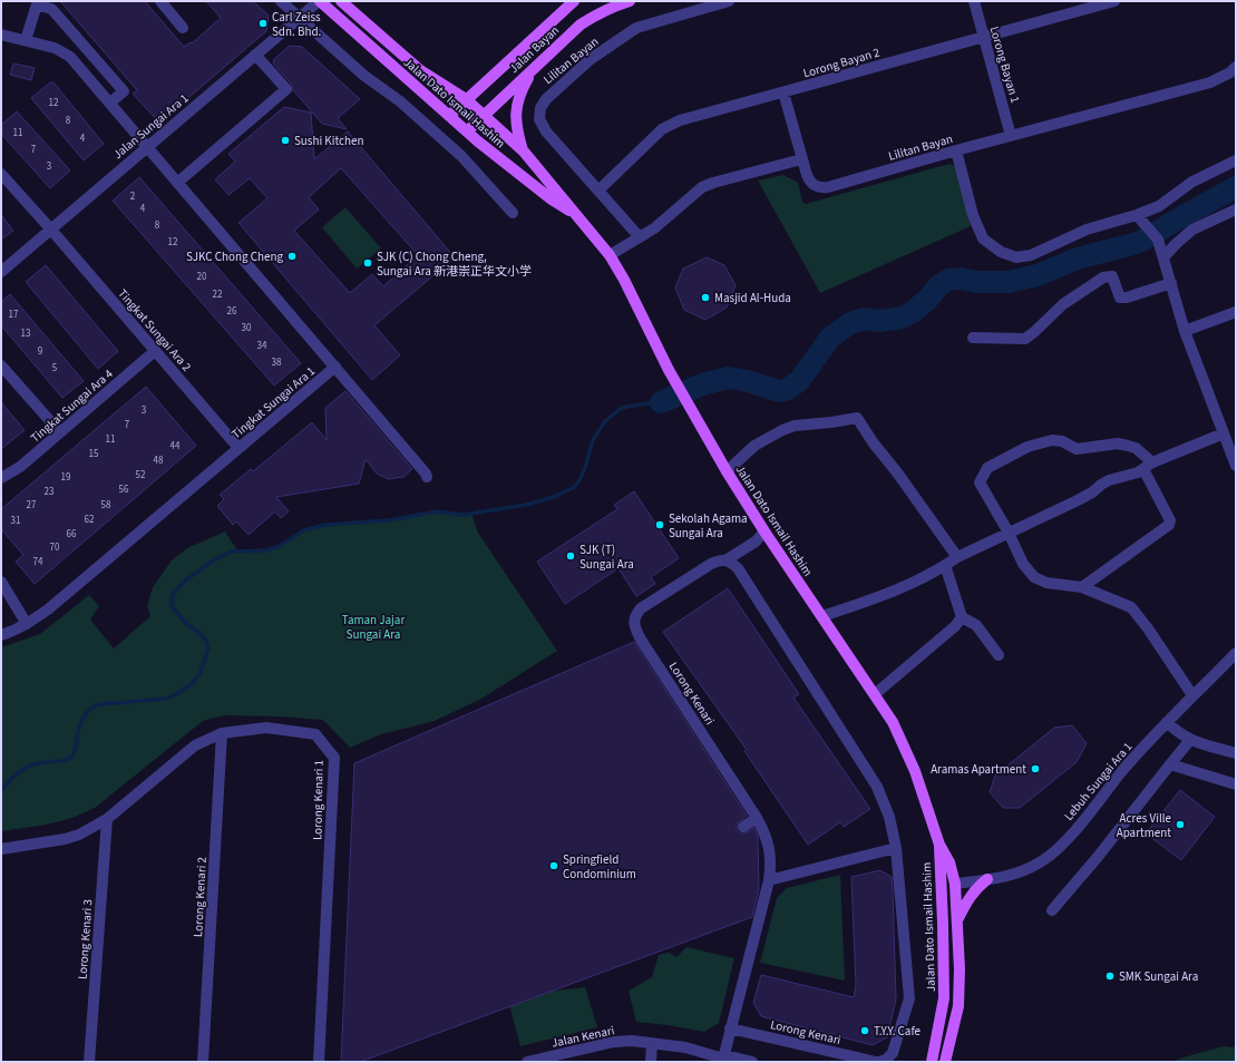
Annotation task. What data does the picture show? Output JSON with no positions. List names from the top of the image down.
{
  "streets": {
    "main road": ["Jalan Bayan", "Jalan Dato Ismail Hashim"],
    "street": [
      "Lilitan Bayan",
      "Lorong Bayan 2",
      "Lorong Bayan 1",
      "Jalan Sungai Ara 1",
      "Tingkat Sungai Ara 2",
      "Tingkat Sungai Ara 1",
      "Tingkat Sungai Ara 4",
      "Lorong Kenari",
      "Lebuh Sungai Ara 1",
      "Lorong Kenari 1",
      "Lorong Kenari 2",
      "Lorong Kenari 3",
      "Jalan Kenari"
    ]
  },
  "crossings": [
    ["Jalan Bayan", "Jalan Dato Ismail Hashim"],
    ["Lilitan Bayan", "Lorong Bayan 2"],
    ["Lilitan Bayan", "Lorong Bayan 1"],
    ["Lorong Bayan 2", "Lorong Bayan 1"],
    ["Jalan Dato Ismail Hashim", "Jalan Sungai Ara 1"],
    ["Jalan Dato Ismail Hashim", "Lorong Kenari"],
    ["Jalan Dato Ismail Hashim", "Lebuh Sungai Ara 1"],
    ["Jalan Sungai Ara 1", "Tingkat Sungai Ara 2"],
    ["Jalan Sungai Ara 1", "Tingkat Sungai Ara 1"],
    ["Tingkat Sungai Ara 2", "Tingkat Sungai Ara 1"],
    ["Tingkat Sungai Ara 2", "Tingkat Sungai Ara 4"],
    ["Lorong Kenari", "Jalan Kenari"],
    ["Lorong Kenari 1", "Lorong Kenari 2"],
    ["Lorong Kenari 1", "Lorong Kenari 3"]
  ],
  "parks": ["Taman Jajar Sungai Ara"],
  "places": [
    "Carl Zeiss Sdn. Bhd.",
    "Sushi Kitchen",
    "SJKC Chong Cheng",
    "SJK (C) Chong Cheng, Sungai Ara 新港崇正华文小学",
    "Masjid Al-Huda",
    "Sekolah Agama Sungai Ara",
    "SJK (T) Sungai Ara",
    "Aramas Apartment",
    "Acres Ville Apartment",
    "Springfield Condominium",
    "SMK Sungai Ara",
    "T.Y.Y. Cafe"
  ],
  "house_numbers": [
    "12",
    "8",
    "11",
    "4",
    "7",
    "3",
    "2",
    "4",
    "8",
    "12",
    "20",
    "22",
    "26",
    "17",
    "30",
    "13",
    "34",
    "9",
    "38",
    "5",
    "3",
    "7",
    "11",
    "44",
    "15",
    "48",
    "52",
    "19",
    "56",
    "23",
    "27",
    "58",
    "62",
    "31",
    "66",
    "70",
    "74"
  ]
}
